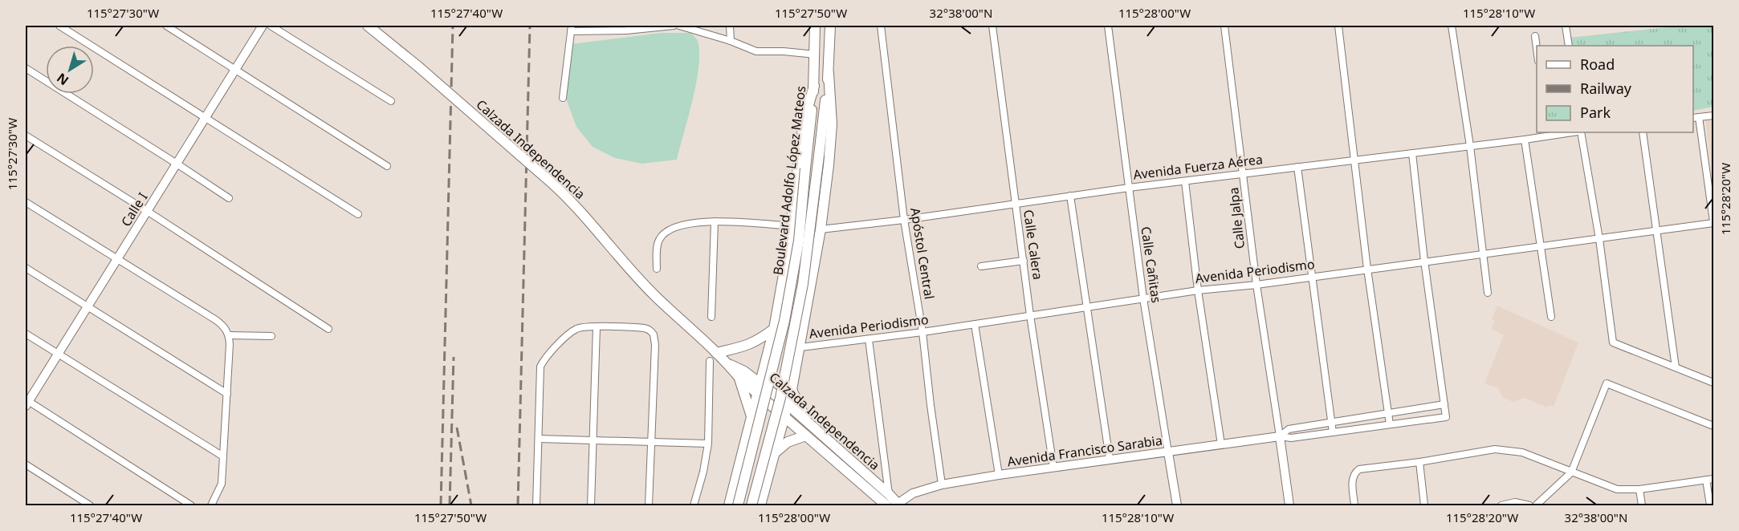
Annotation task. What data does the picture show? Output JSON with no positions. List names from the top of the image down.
{
  "streets": {
    "main road": ["Calzada Independencia", "Boulevard Adolfo López Mateos"],
    "street": [
      "Avenida Fuerza Aérea",
      "Calle I",
      "Calle Jalpa",
      "Calle Calera",
      "Apóstol Central",
      "Calle Cañitas",
      "Avenida Periodismo",
      "Avenida Francisco Sarabia"
    ]
  },
  "crossings": [
    ["Calzada Independencia", "Avenida Francisco Sarabia"],
    ["Avenida Fuerza Aérea", "Calle Jalpa"],
    ["Avenida Fuerza Aérea", "Calle Calera"],
    ["Avenida Fuerza Aérea", "Apóstol Central"],
    ["Avenida Fuerza Aérea", "Calle Cañitas"],
    ["Calle Jalpa", "Avenida Periodismo"],
    ["Calle Jalpa", "Avenida Francisco Sarabia"],
    ["Calle Calera", "Avenida Periodismo"],
    ["Calle Calera", "Avenida Francisco Sarabia"],
    ["Apóstol Central", "Avenida Periodismo"],
    ["Apóstol Central", "Avenida Francisco Sarabia"],
    ["Calle Cañitas", "Avenida Periodismo"],
    ["Calle Cañitas", "Avenida Francisco Sarabia"]
  ],
  "legend": ["Road", "Railway", "Park"],
  "north": "bottom left",
  "coordinates": [
    "115°27'30\"W",
    "115°27'40\"W",
    "115°27'50\"W",
    "32°38'00\"N",
    "115°28'00\"W",
    "115°28'10\"W",
    "115°28'20\"W"
  ]
}
